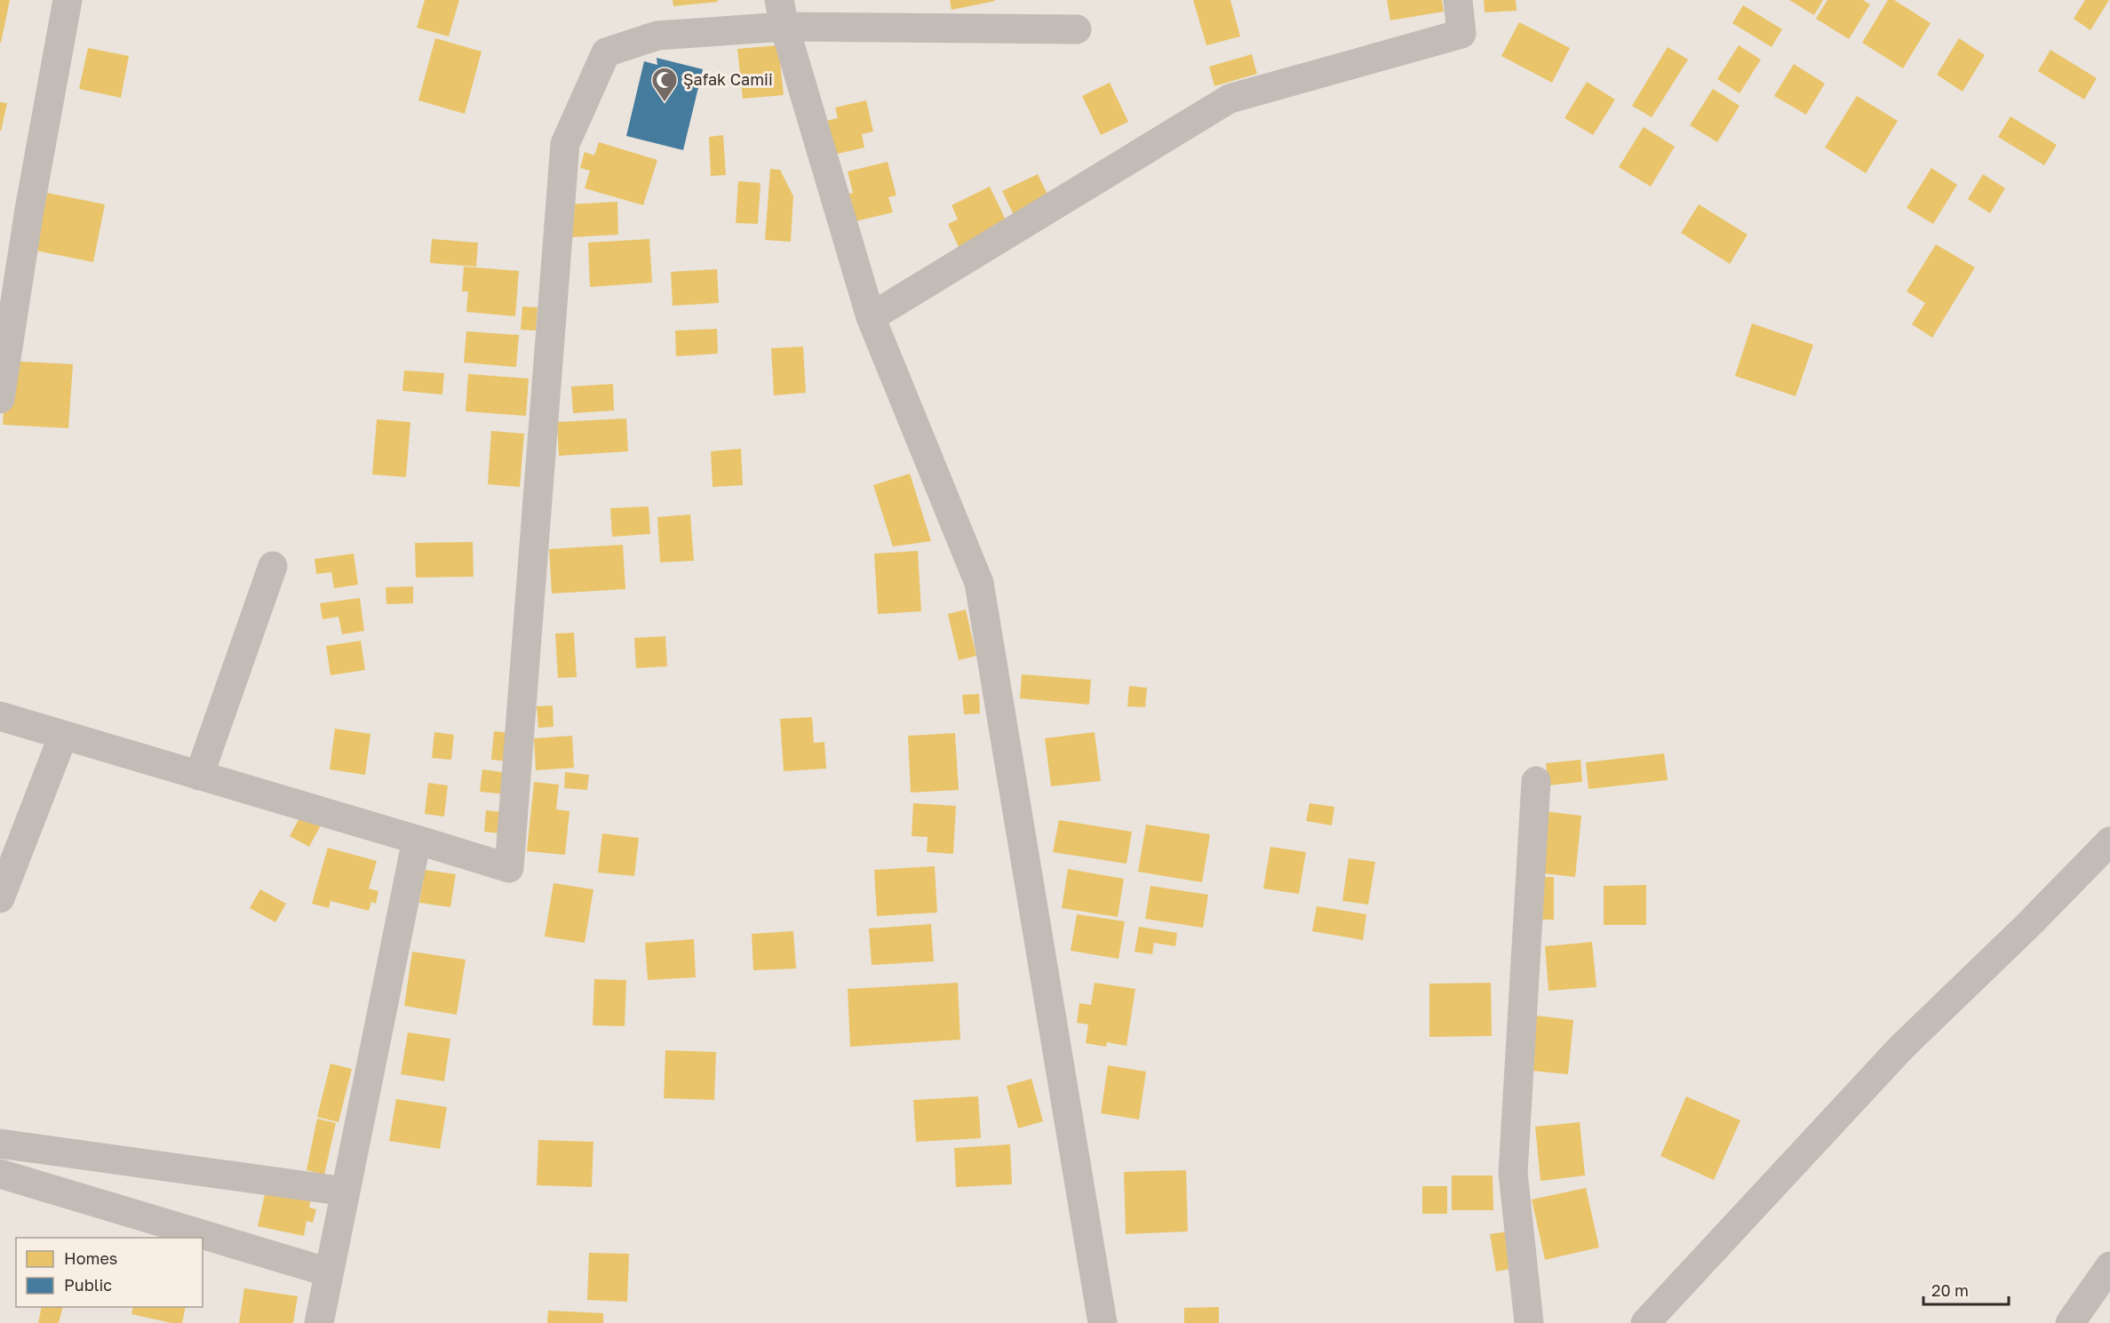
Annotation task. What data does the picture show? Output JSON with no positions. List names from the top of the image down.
{
  "places": {
    "mosque": ["Şafak Camii"]
  },
  "legend": ["Homes", "Public"],
  "scale_bar": "20 m"
}
